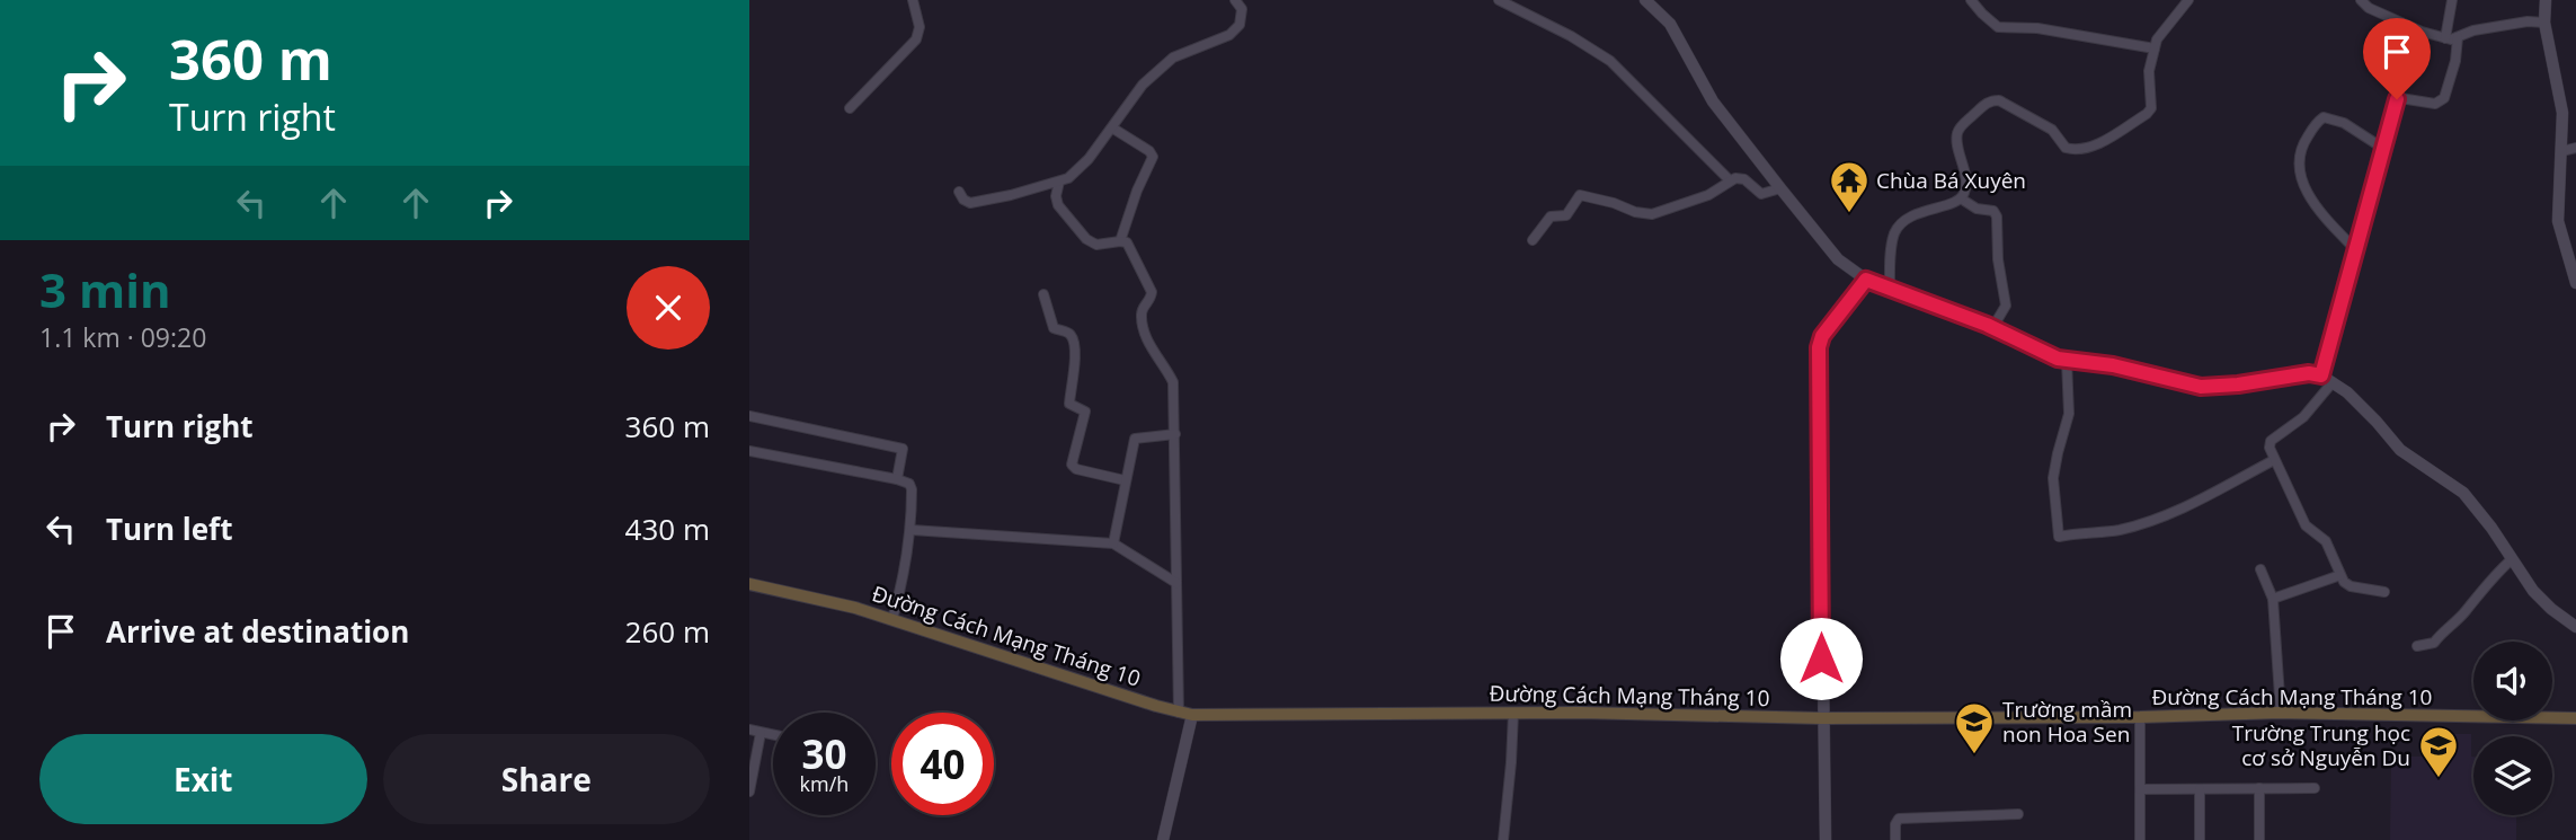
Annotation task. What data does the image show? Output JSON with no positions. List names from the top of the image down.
{
  "streets": {
    "main road": ["Đường Cách Mạng Tháng 10"]
  },
  "places": {
    "temple": ["Chùa Bá Xuyên"],
    "school or university": ["Trường mầm non Hoa Sen", "Trường Trung học cơ sở Nguyễn Du"]
  },
  "page": {
    "turn": ["360 m", "Turn right"],
    "heading": ["3 min", "1.1 km · 09:20"],
    "list": [
      {
        "name": "Turn right",
        "value": "360 m"
      },
      {
        "name": "Turn left",
        "value": "430 m"
      },
      {
        "name": "Arrive at destination",
        "value": "260 m"
      }
    ],
    "speed": "30 km/h",
    "limit": "40",
    "buttons": ["Exit", "Share"]
  }
}
